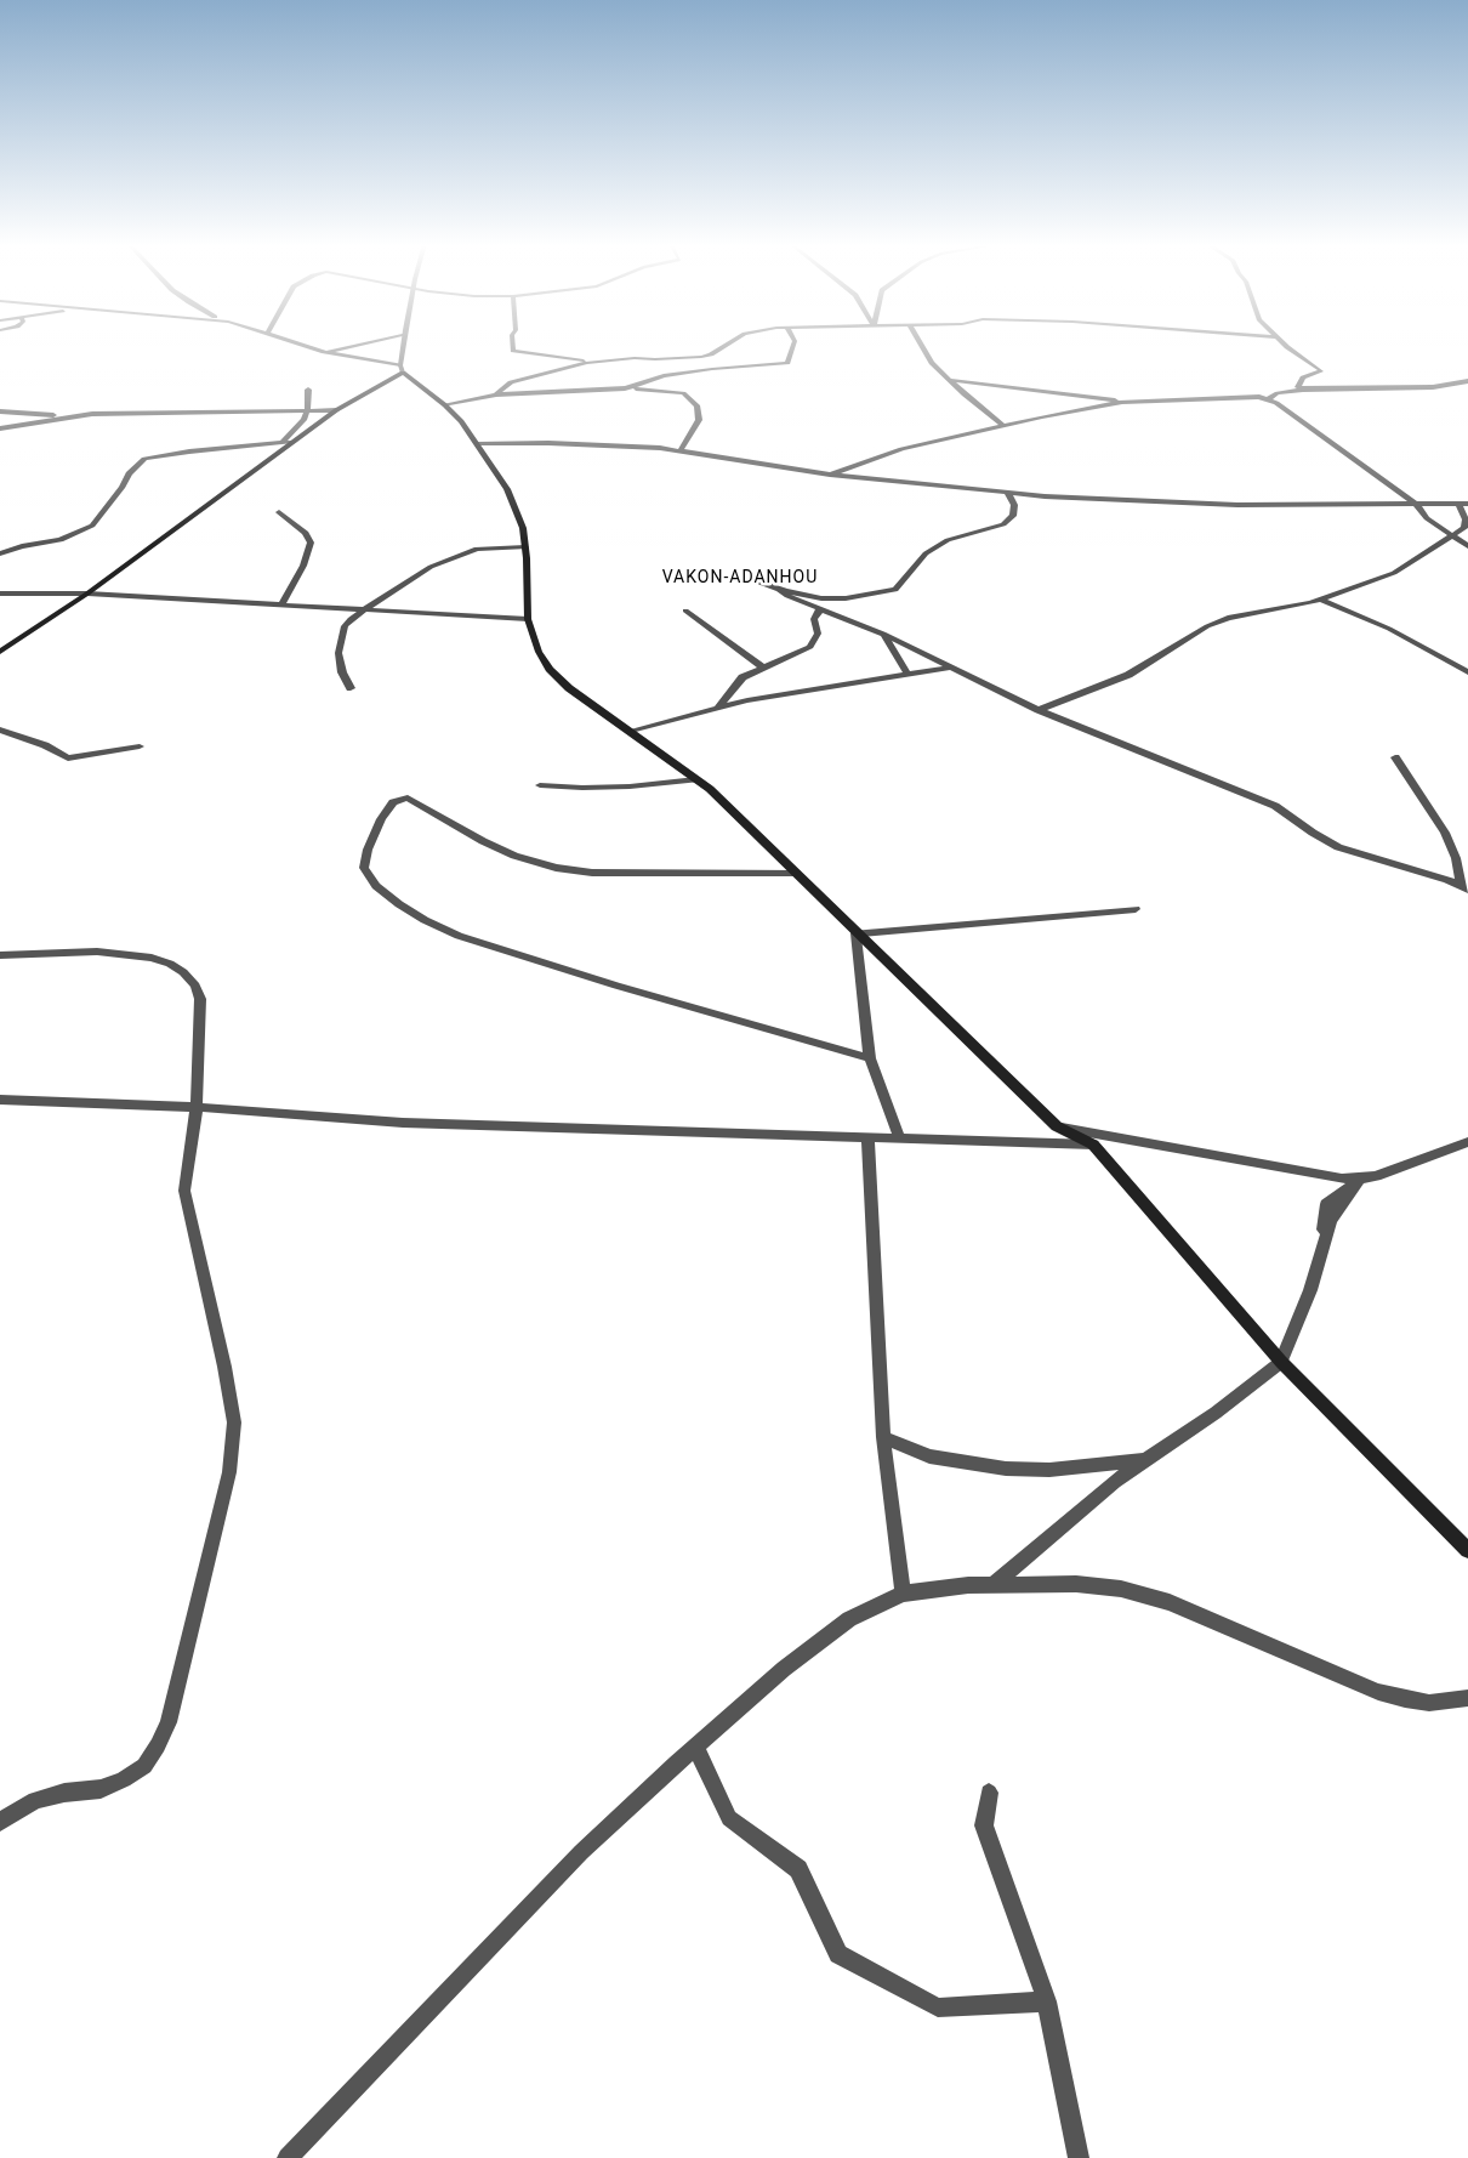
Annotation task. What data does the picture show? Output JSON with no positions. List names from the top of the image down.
{
  "districts": ["VAKON-ADANHOU"]
}
